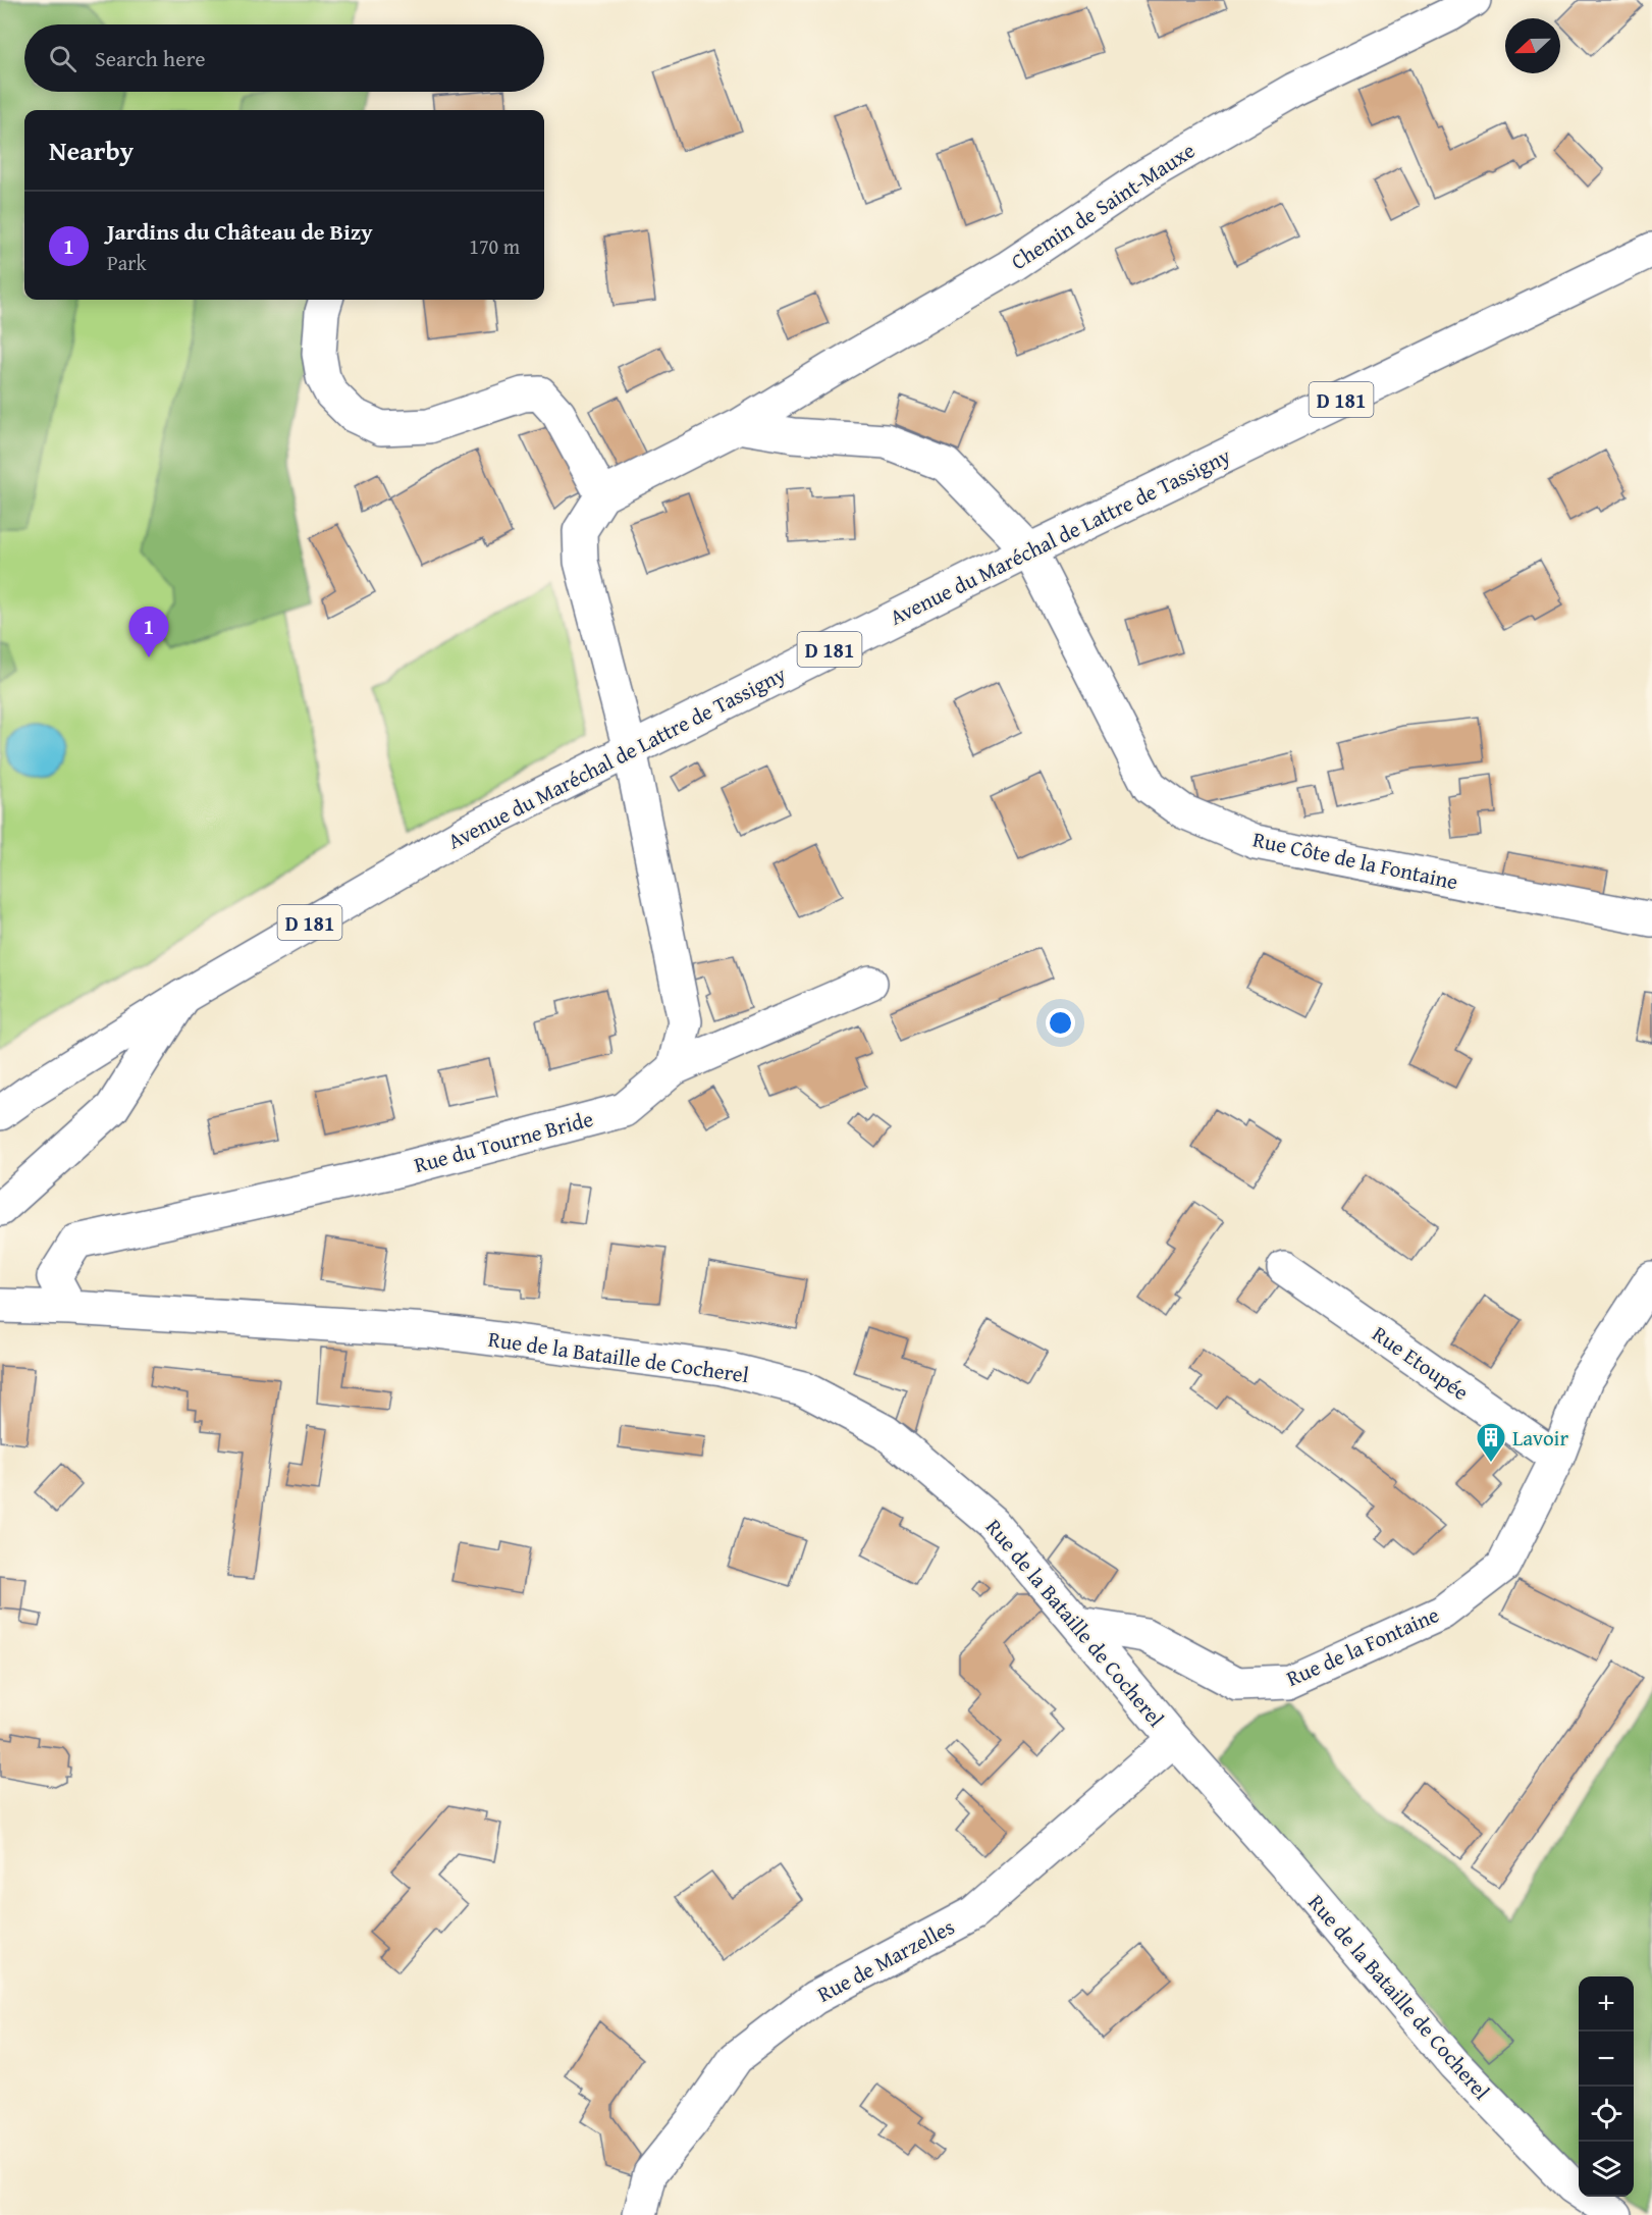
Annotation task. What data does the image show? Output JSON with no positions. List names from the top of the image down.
{
  "streets": {
    "street": [
      "Chemin de Saint-Mauxe",
      "D 181",
      "Avenue du Maréchal de Lattre de Tassigny",
      "Rue Côte de la Fontaine",
      "Rue du Tourne Bride",
      "Rue de la Bataille de Cocherel",
      "Rue Etoupée",
      "Rue de la Fontaine",
      "Rue de Marzelles"
    ]
  },
  "crossings": [
    ["Chemin de Saint-Mauxe", "Rue Côte de la Fontaine"],
    ["Avenue du Maréchal de Lattre de Tassigny", "Rue Côte de la Fontaine"],
    ["Rue du Tourne Bride", "Rue de la Bataille de Cocherel"],
    ["Rue de la Bataille de Cocherel", "Rue de la Fontaine"],
    ["Rue de la Bataille de Cocherel", "Rue de Marzelles"],
    ["Rue Etoupée", "Rue de la Fontaine"]
  ],
  "places": {
    "building": ["Lavoir"]
  },
  "north": "left",
  "page": {
    "search": "Search here",
    "heading": "Nearby",
    "list": [
      {
        "mark": "1",
        "name": "Jardins du Château de Bizy",
        "note": "Park",
        "value": "170 m"
      }
    ],
    "pins": "1",
    "map_buttons": ["+", "−"]
  }
}
